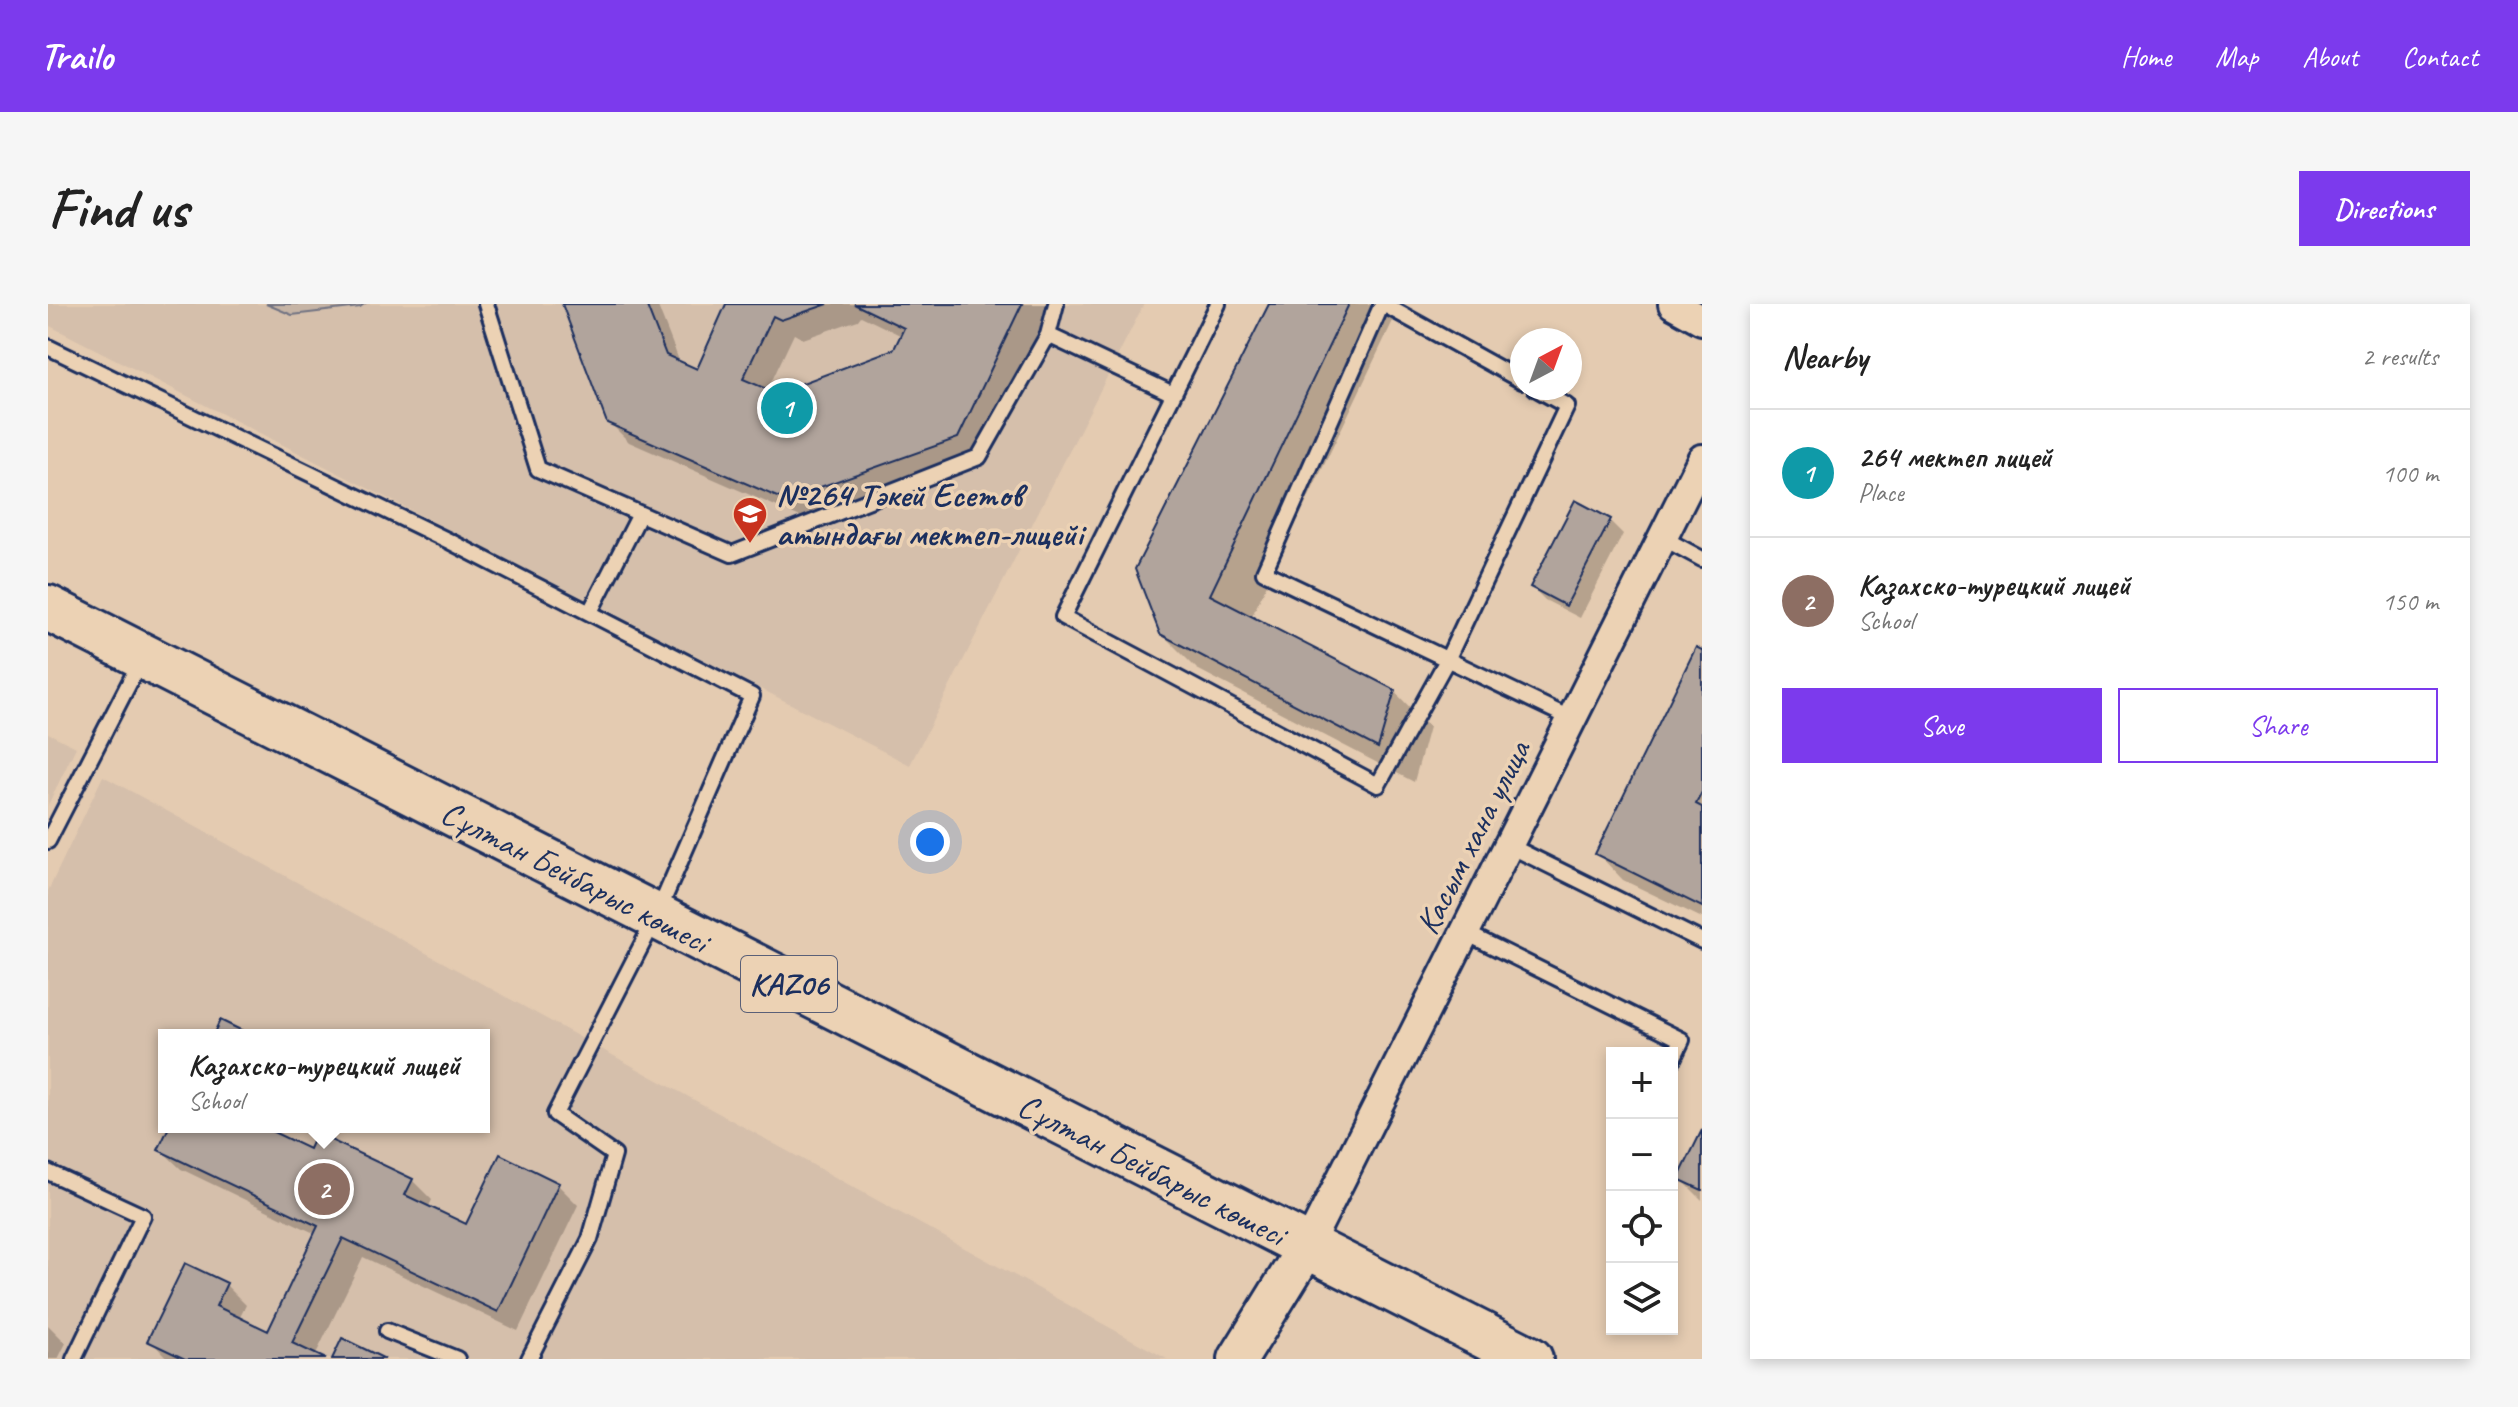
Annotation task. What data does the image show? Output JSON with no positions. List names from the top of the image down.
{
  "streets": {
    "main road": ["Сұлтан Бейбарыс көшесі", "KAZ06"],
    "street": ["Касым хана улица"]
  },
  "crossings": [
    ["Касым хана улица", "Сұлтан Бейбарыс көшесі"]
  ],
  "places": {
    "school or university": ["№264 Тәкей Есетов атындағы мектеп-лицейі"]
  },
  "north": "top right",
  "page": {
    "header": "Trailo",
    "nav": [
      "Home",
      "Map",
      "About",
      "Contact"
    ],
    "buttons": [
      "Directions",
      ["Save", "Share"]
    ],
    "title": "Find us",
    "heading": ["Nearby", "2 results"],
    "pins": ["1", "2"],
    "list": [
      {
        "mark": "1",
        "name": "264 мектеп лицей",
        "note": "Place",
        "value": "100 m"
      },
      {
        "mark": "2",
        "name": "Казахско-турецкий лицей",
        "note": "School",
        "value": "150 m"
      }
    ],
    "popup": ["Казахско-турецкий лицей", "School"],
    "map_buttons": ["+", "−"]
  }
}
